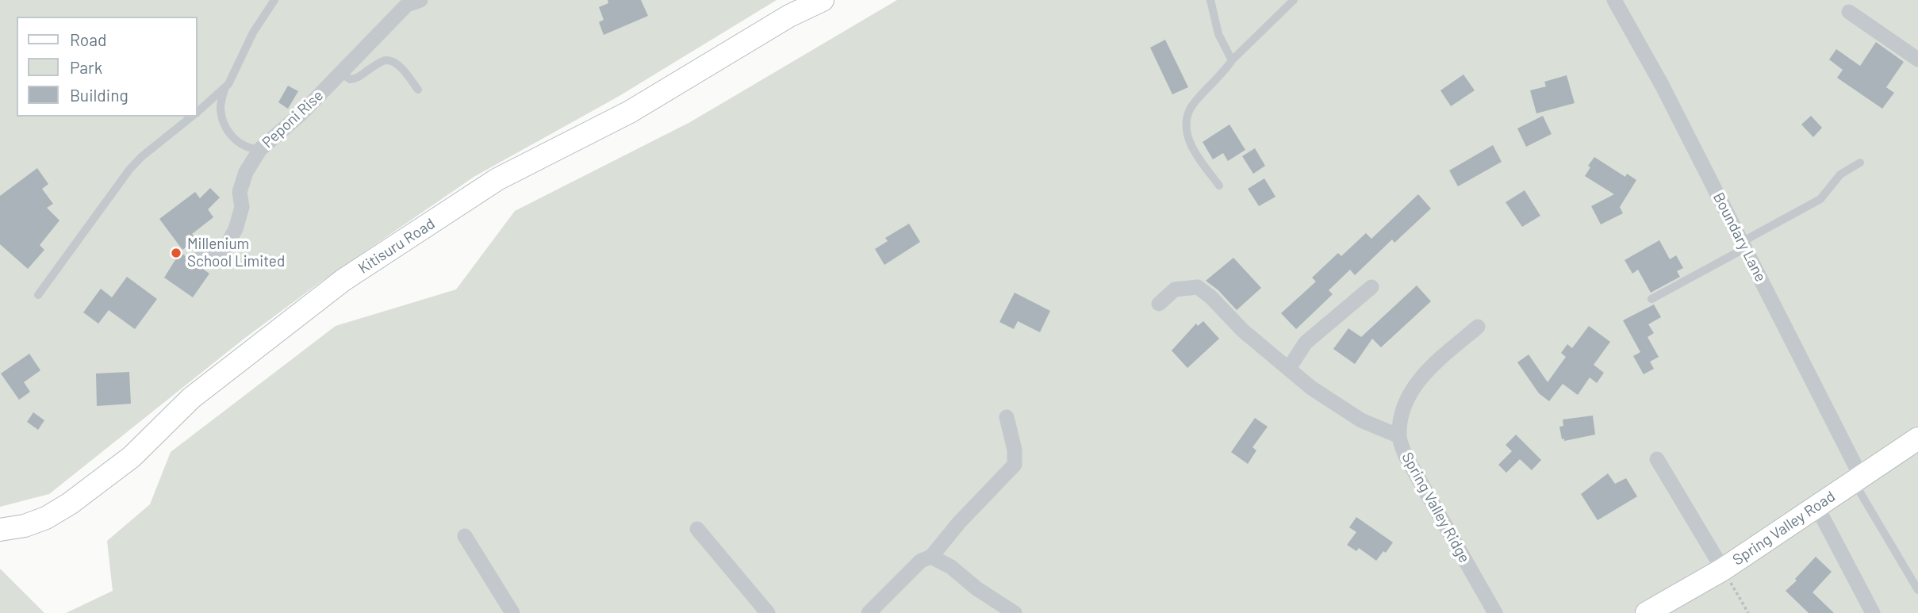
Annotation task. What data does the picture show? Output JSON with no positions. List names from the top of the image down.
{
  "streets": {
    "street": [
      "Peponi Rise",
      "Boundary Lane",
      "Kitisuru Road",
      "Spring Valley Ridge",
      "Spring Valley Road"
    ]
  },
  "crossings": [
    ["Boundary Lane", "Spring Valley Road"]
  ],
  "places": ["Millenium School Limited"],
  "legend": ["Road", "Park", "Building"]
}
